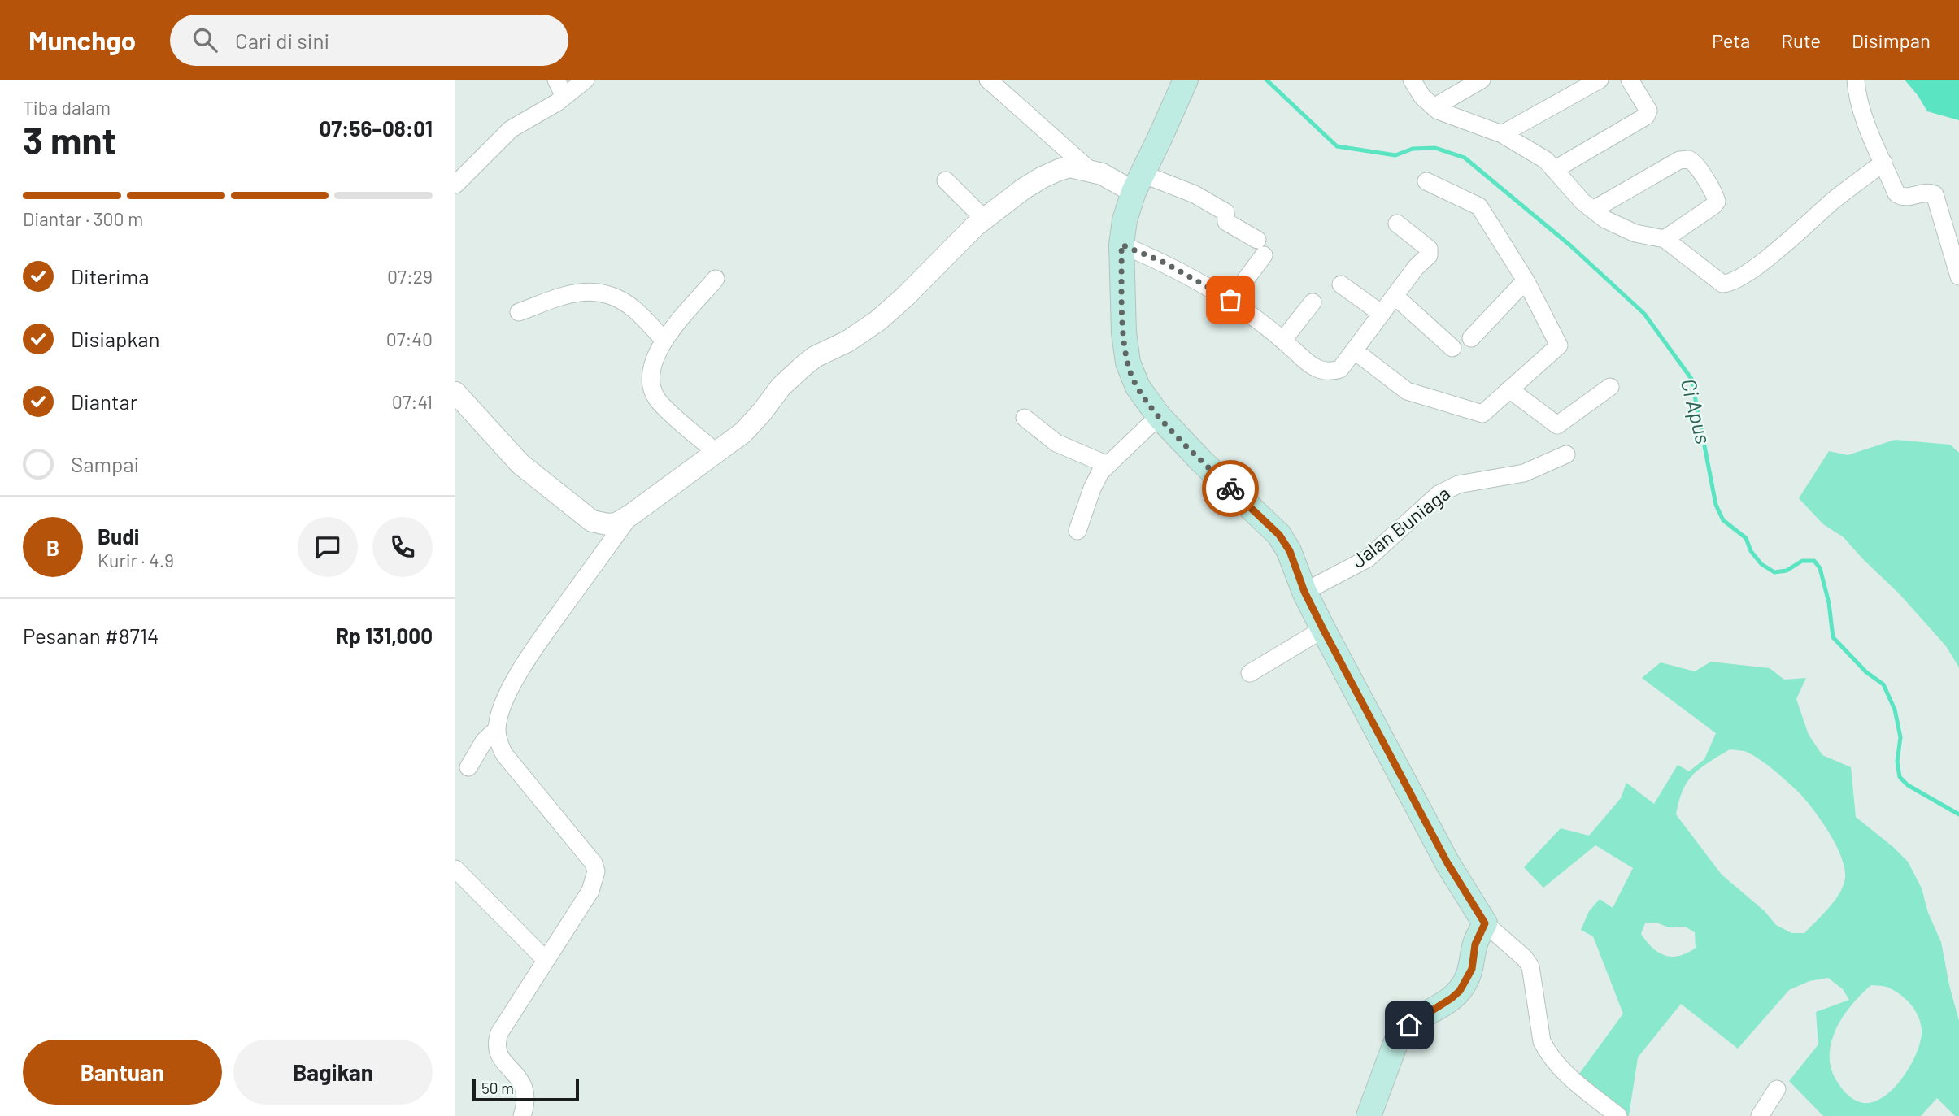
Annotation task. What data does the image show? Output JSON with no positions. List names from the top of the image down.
{
  "streets": {
    "street": ["Jalan Buniaga"]
  },
  "water": ["Ci Apus"],
  "scale_bar": "50 m",
  "page": {
    "header": "Munchgo",
    "search": "Cari di sini",
    "nav": ["Peta", "Rute", "Disimpan"],
    "heading": ["3 mnt", "Tiba dalam", "07:56–08:01"],
    "panel": [
      "Budi",
      "Kurir · 4.9",
      "Pesanan #8714",
      "Rp 131,000"
    ],
    "bar": "Diantar · 300 m",
    "list": [
      ["Diterima", "07:29"],
      ["Disiapkan", "07:40"],
      ["Diantar", "07:41"],
      "Sampai"
    ],
    "round": "B",
    "buttons": ["Bantuan", "Bagikan"],
    "scale": "50 m"
  }
}
